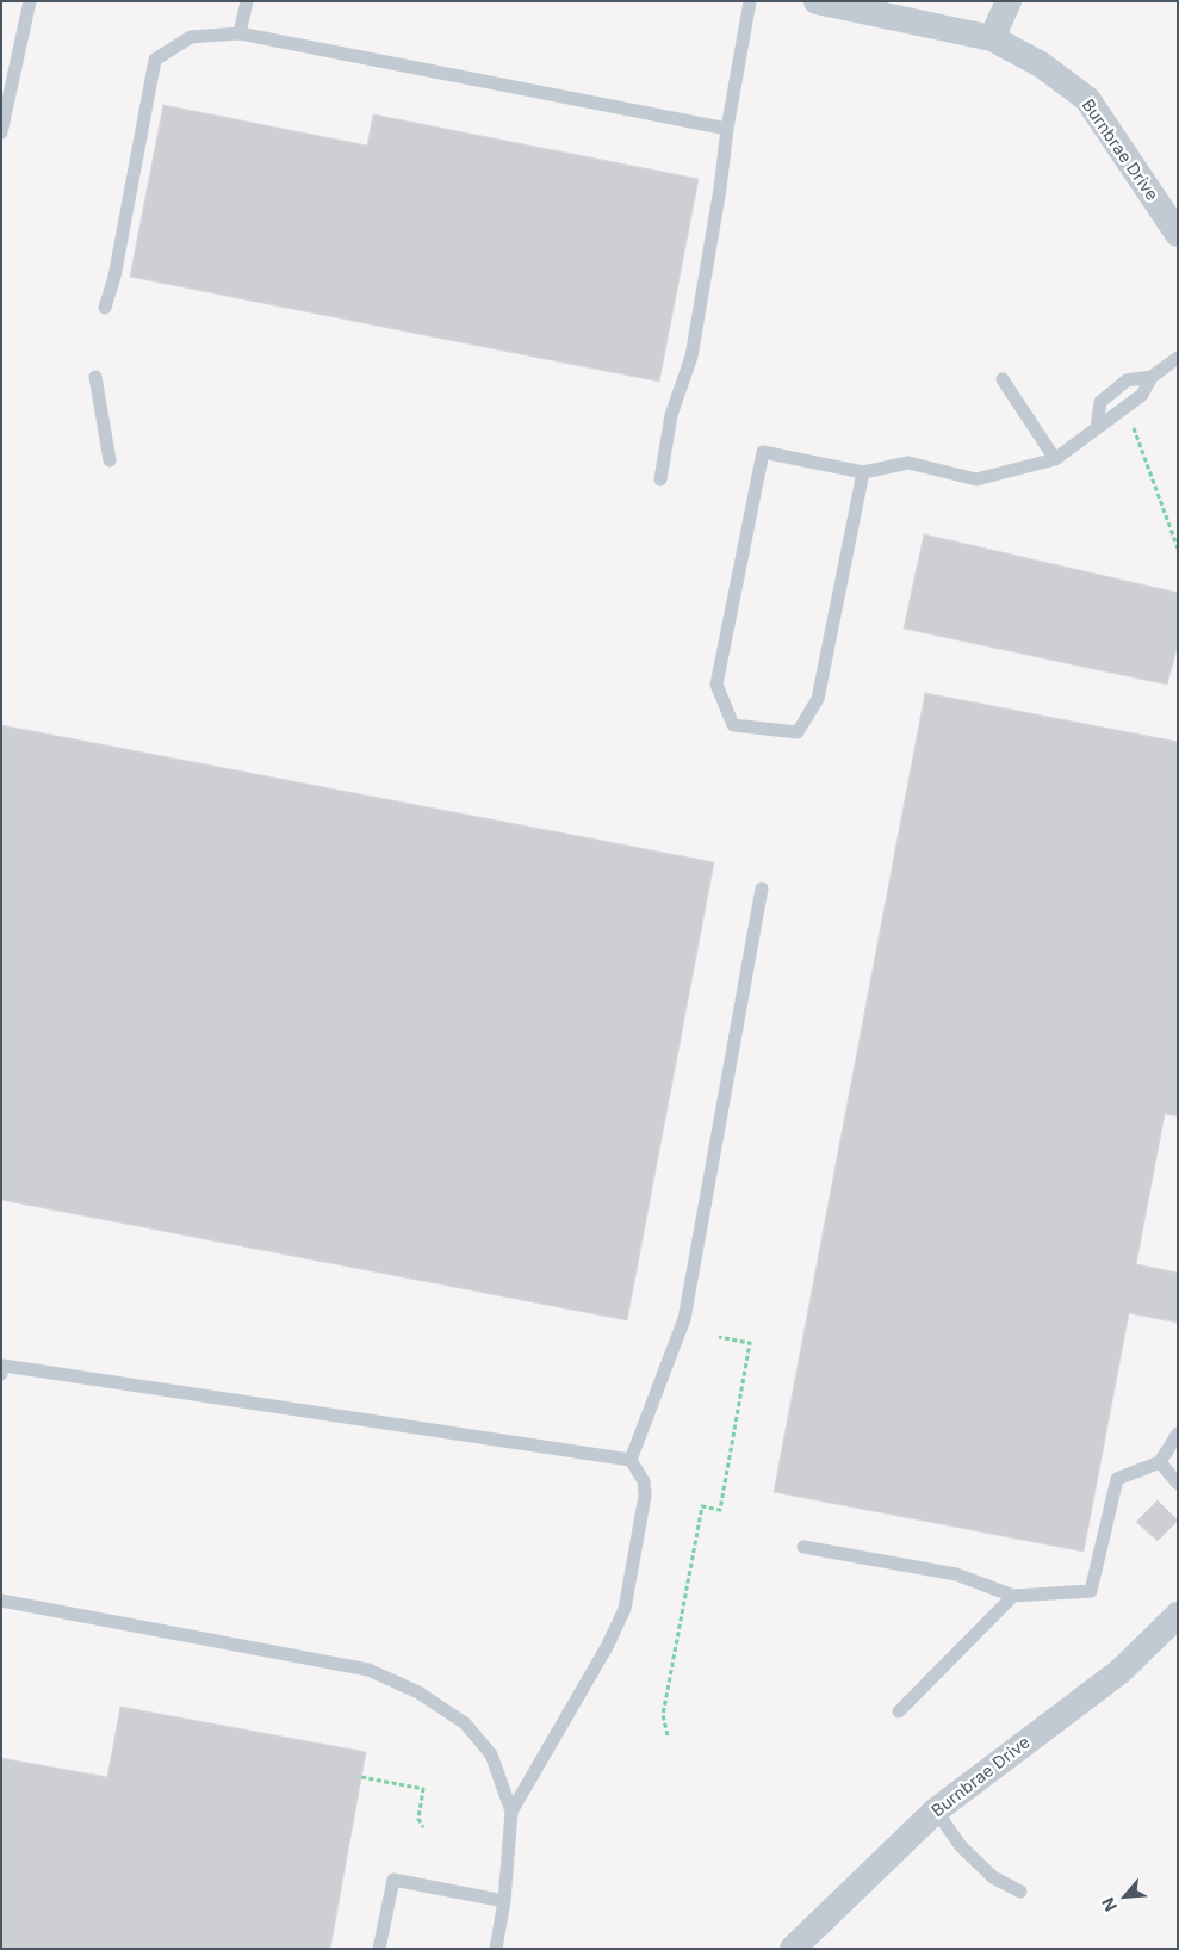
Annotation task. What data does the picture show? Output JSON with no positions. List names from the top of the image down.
{
  "streets": {
    "street": ["Burnbrae Drive"]
  },
  "north": "bottom left"
}
